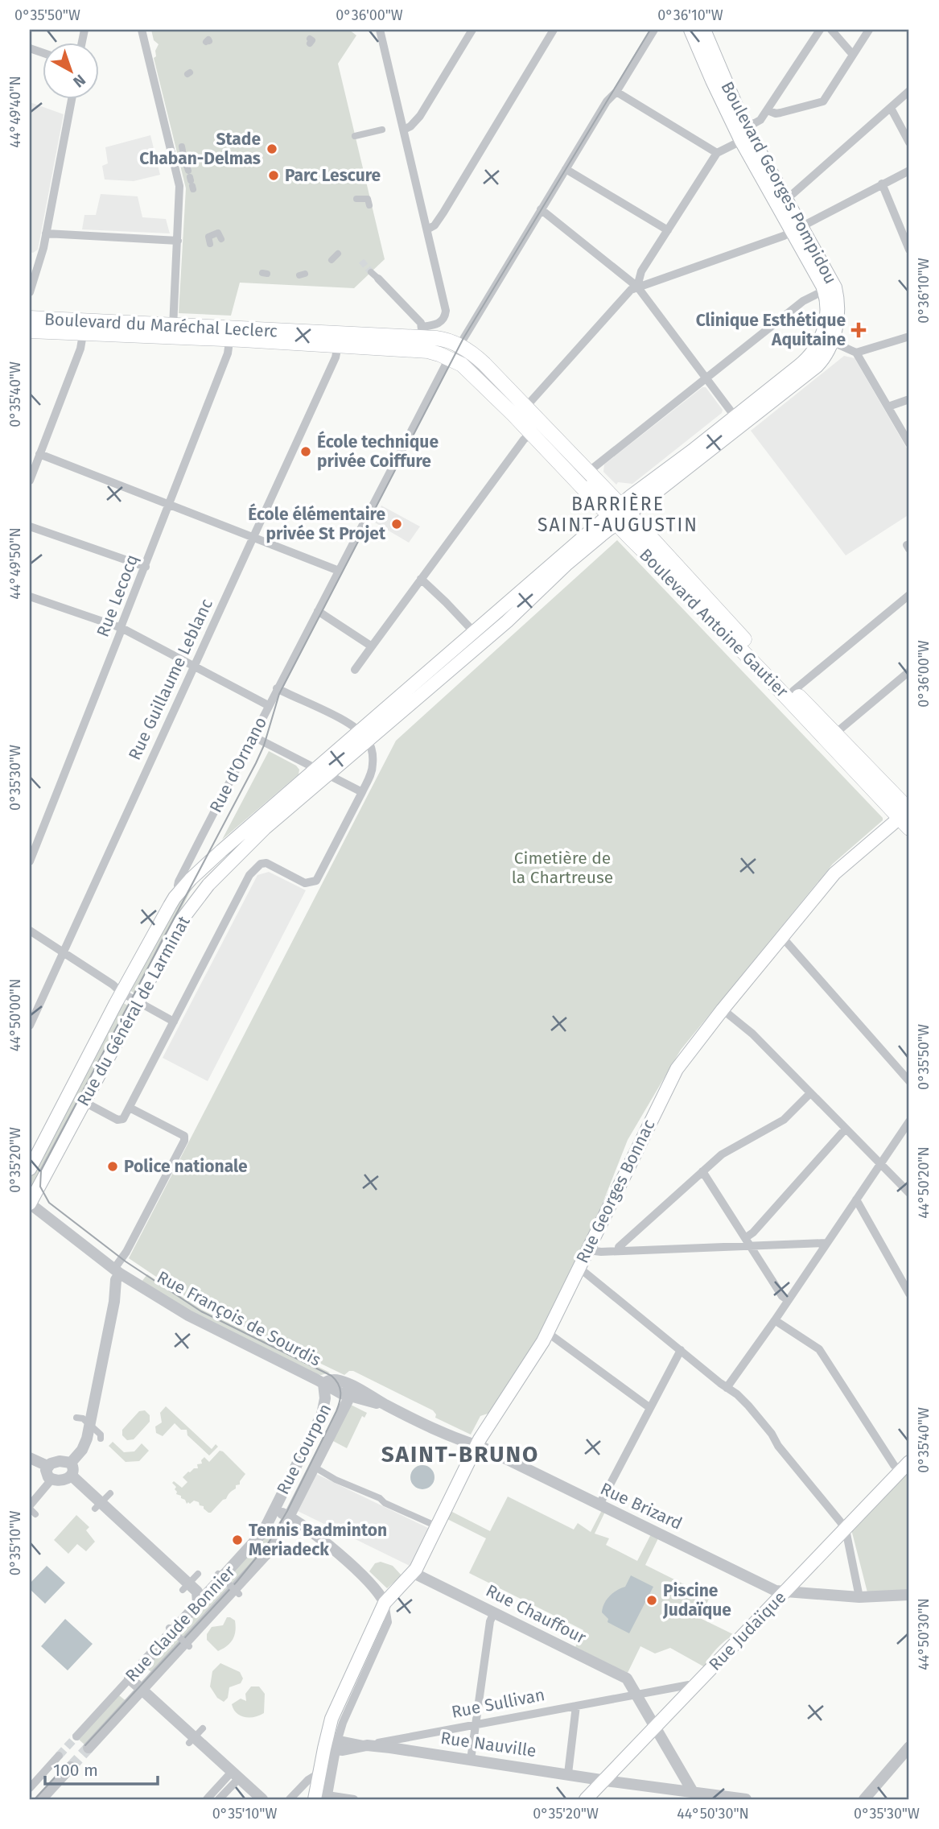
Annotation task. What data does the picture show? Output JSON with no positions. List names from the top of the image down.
{
  "streets": {
    "main road": [
      "Boulevard Georges Pompidou",
      "Boulevard du Maréchal Leclerc",
      "Boulevard Antoine Gautier",
      "Rue d'Ornano",
      "Rue du Général de Larminat",
      "Rue Georges Bonnac",
      "Rue Judaïque"
    ],
    "street": [
      "Rue Lecocq",
      "Rue Guillaume Leblanc",
      "Rue François de Sourdis",
      "Rue Courpon",
      "Rue Brizard",
      "Rue Chauffour",
      "Rue Claude Bonnier",
      "Rue Sullivan",
      "Rue Nauville"
    ]
  },
  "crossings": [
    ["Boulevard Georges Pompidou", "Boulevard Antoine Gautier"],
    ["Boulevard Georges Pompidou", "Rue du Général de Larminat"],
    ["Boulevard du Maréchal Leclerc", "Rue Lecocq"],
    ["Boulevard du Maréchal Leclerc", "Boulevard Antoine Gautier"],
    ["Boulevard du Maréchal Leclerc", "Rue Guillaume Leblanc"],
    ["Boulevard du Maréchal Leclerc", "Rue d'Ornano"],
    ["Boulevard Antoine Gautier", "Rue d'Ornano"],
    ["Boulevard Antoine Gautier", "Rue du Général de Larminat"],
    ["Boulevard Antoine Gautier", "Rue Georges Bonnac"],
    ["Rue d'Ornano", "Rue du Général de Larminat"],
    ["Rue du Général de Larminat", "Rue François de Sourdis"],
    ["Rue Georges Bonnac", "Rue Brizard"],
    ["Rue Georges Bonnac", "Rue Chauffour"],
    ["Rue Georges Bonnac", "Rue Sullivan"],
    ["Rue François de Sourdis", "Rue Courpon"],
    ["Rue François de Sourdis", "Rue Brizard"],
    ["Rue Courpon", "Rue Claude Bonnier"],
    ["Rue Brizard", "Rue Judaïque"],
    ["Rue Chauffour", "Rue Judaïque"],
    ["Rue Chauffour", "Rue Sullivan"],
    ["Rue Chauffour", "Rue Nauville"],
    ["Rue Judaïque", "Rue Sullivan"],
    ["Rue Judaïque", "Rue Nauville"],
    ["Rue Sullivan", "Rue Nauville"]
  ],
  "districts": ["BARRIÈRE SAINT-AUGUSTIN", "SAINT-BRUNO"],
  "parks": ["Cimetière de la Chartreuse"],
  "places": {
    "other": [
      "Stade Chaban-Delmas",
      "Parc Lescure",
      "École technique privée Coiffure",
      "École élémentaire privée St Projet",
      "Police nationale",
      "Tennis Badminton Meriadeck",
      "Piscine Judaïque"
    ],
    "health": ["Clinique Esthétique Aquitaine"]
  },
  "scale_bar": "100 m",
  "north": "bottom right",
  "coordinates": [
    "0°35'50\"W",
    "0°36'00\"W",
    "0°36'10\"W",
    "44°49'40\"N",
    "0°35'40\"W",
    "44°49'50\"N",
    "0°35'30\"W",
    "44°50'00\"N",
    "0°35'20\"W",
    "44°50'20\"N",
    "0°35'10\"W",
    "44°50'30\"N"
  ]
}
